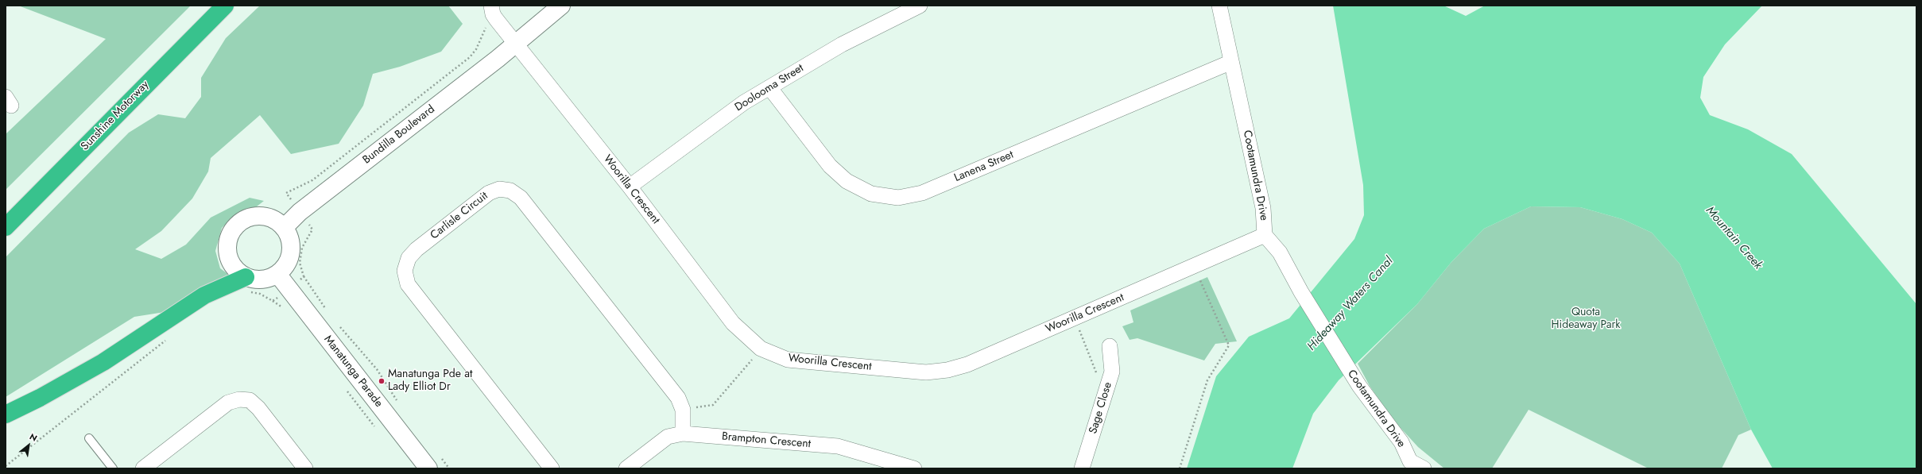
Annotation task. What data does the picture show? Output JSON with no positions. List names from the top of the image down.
{
  "streets": {
    "highway": ["Sunshine Motorway"],
    "street": [
      "Doolooma Street",
      "Bundilla Boulevard",
      "Lanena Street",
      "Cootamundra Drive",
      "Woorilla Crescent",
      "Carlisle Circuit",
      "Manatunga Parade",
      "Sage Close",
      "Brampton Crescent"
    ]
  },
  "crossings": [
    ["Doolooma Street", "Lanena Street"],
    ["Doolooma Street", "Woorilla Crescent"],
    ["Bundilla Boulevard", "Woorilla Crescent"],
    ["Bundilla Boulevard", "Manatunga Parade"],
    ["Lanena Street", "Cootamundra Drive"],
    ["Cootamundra Drive", "Woorilla Crescent"],
    ["Carlisle Circuit", "Brampton Crescent"]
  ],
  "water": ["Mountain Creek", "Hideaway Waters Canal"],
  "parks": ["Quota Hideaway Park"],
  "places": ["Manatunga Pde at Lady Elliot Dr"],
  "north": "top right"
}
